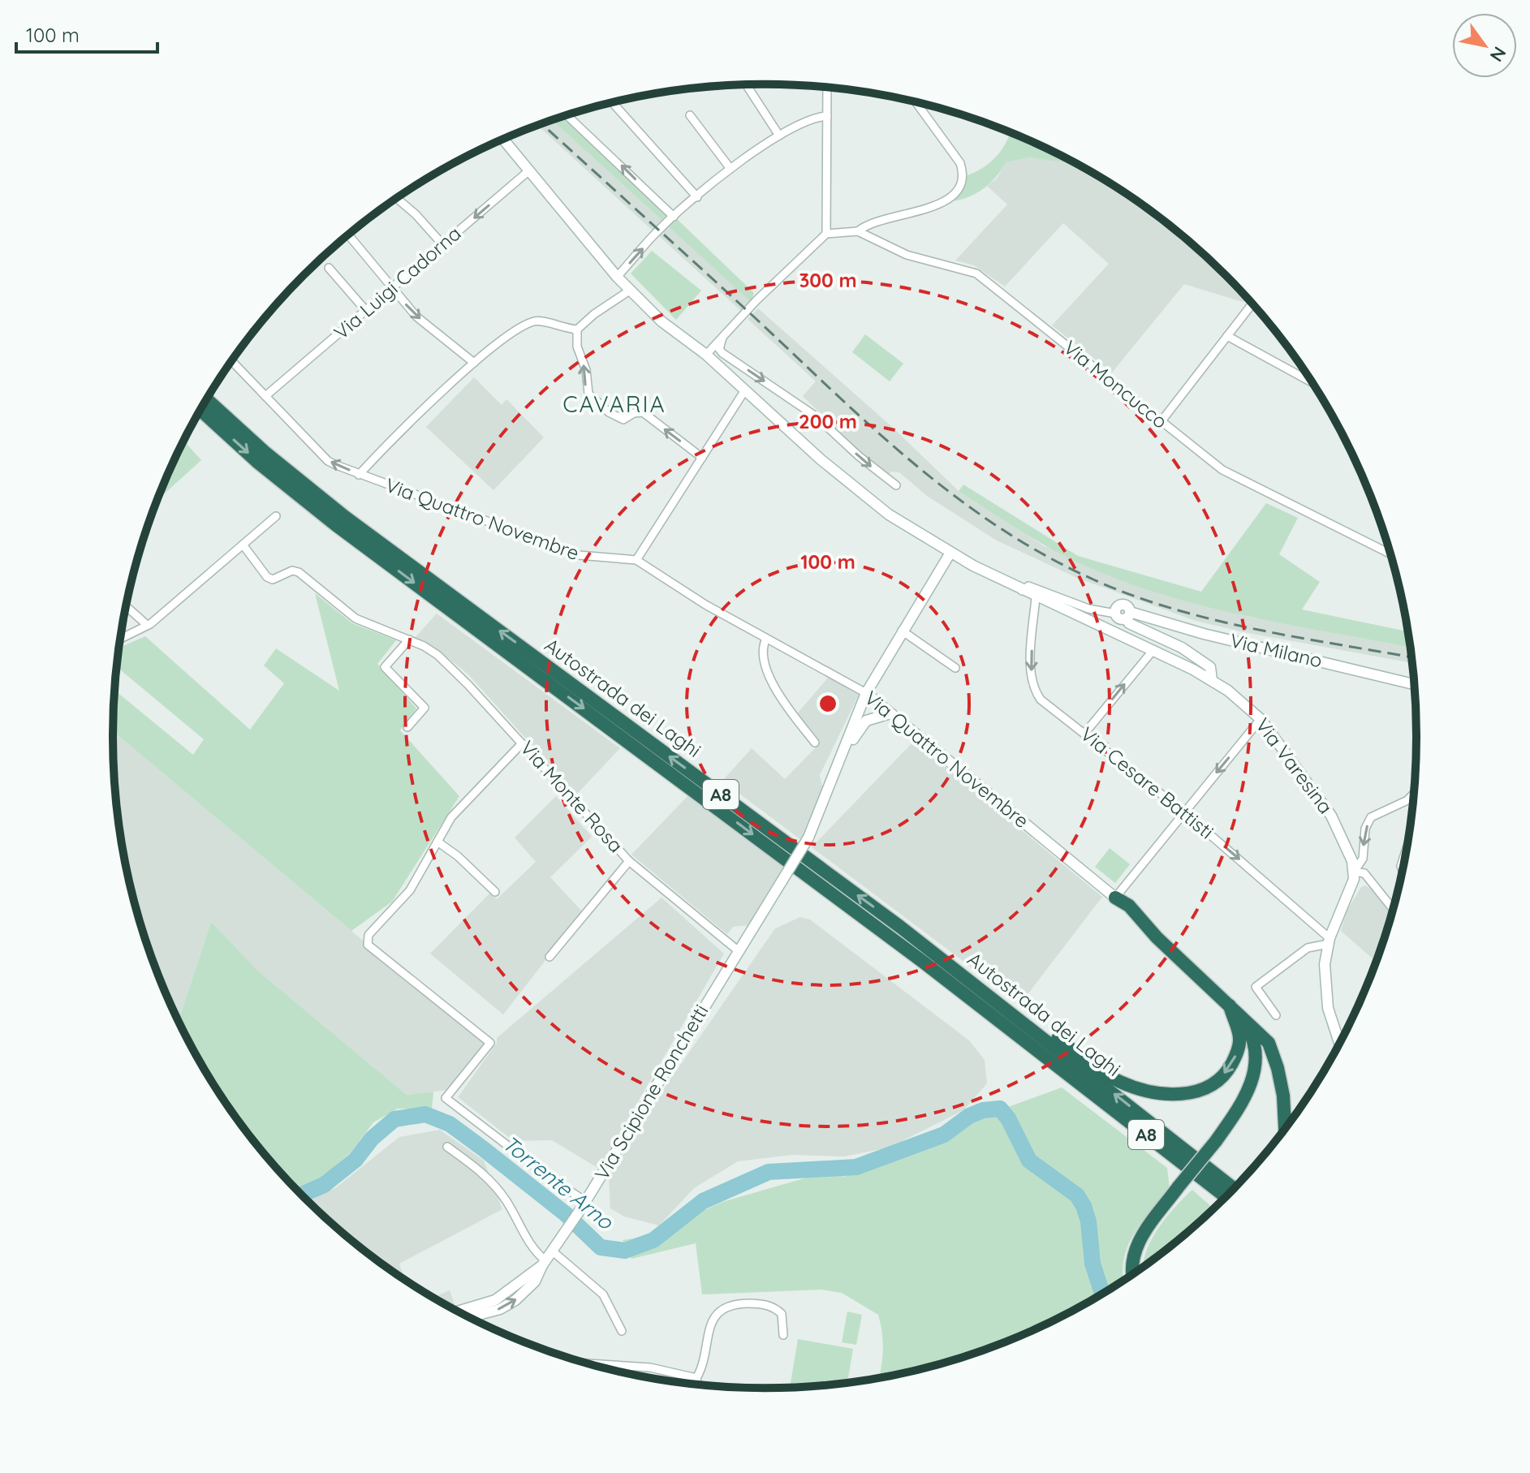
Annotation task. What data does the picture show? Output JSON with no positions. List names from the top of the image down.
{
  "streets": {
    "highway": ["Autostrada dei Laghi", "A8"],
    "main road": [
      "Via Quattro Novembre",
      "Via Milano",
      "Via Varesina",
      "Via Scipione Ronchetti"
    ],
    "street": [
      "Via Luigi Cadorna",
      "Via Moncucco",
      "Via Cesare Battisti",
      "Via Monte Rosa"
    ]
  },
  "crossings": [
    ["Via Luigi Cadorna", "Via Quattro Novembre"],
    ["Via Milano", "Via Varesina"],
    ["Via Varesina", "Via Cesare Battisti"],
    ["Via Monte Rosa", "Via Scipione Ronchetti"]
  ],
  "one_way": ["Via Cesare Battisti"],
  "districts": ["CAVARIA"],
  "water": ["Torrente Arno"],
  "scale_bar": "100 m",
  "north": "bottom right",
  "rings": ["300 m", "200 m", "100 m"]
}
